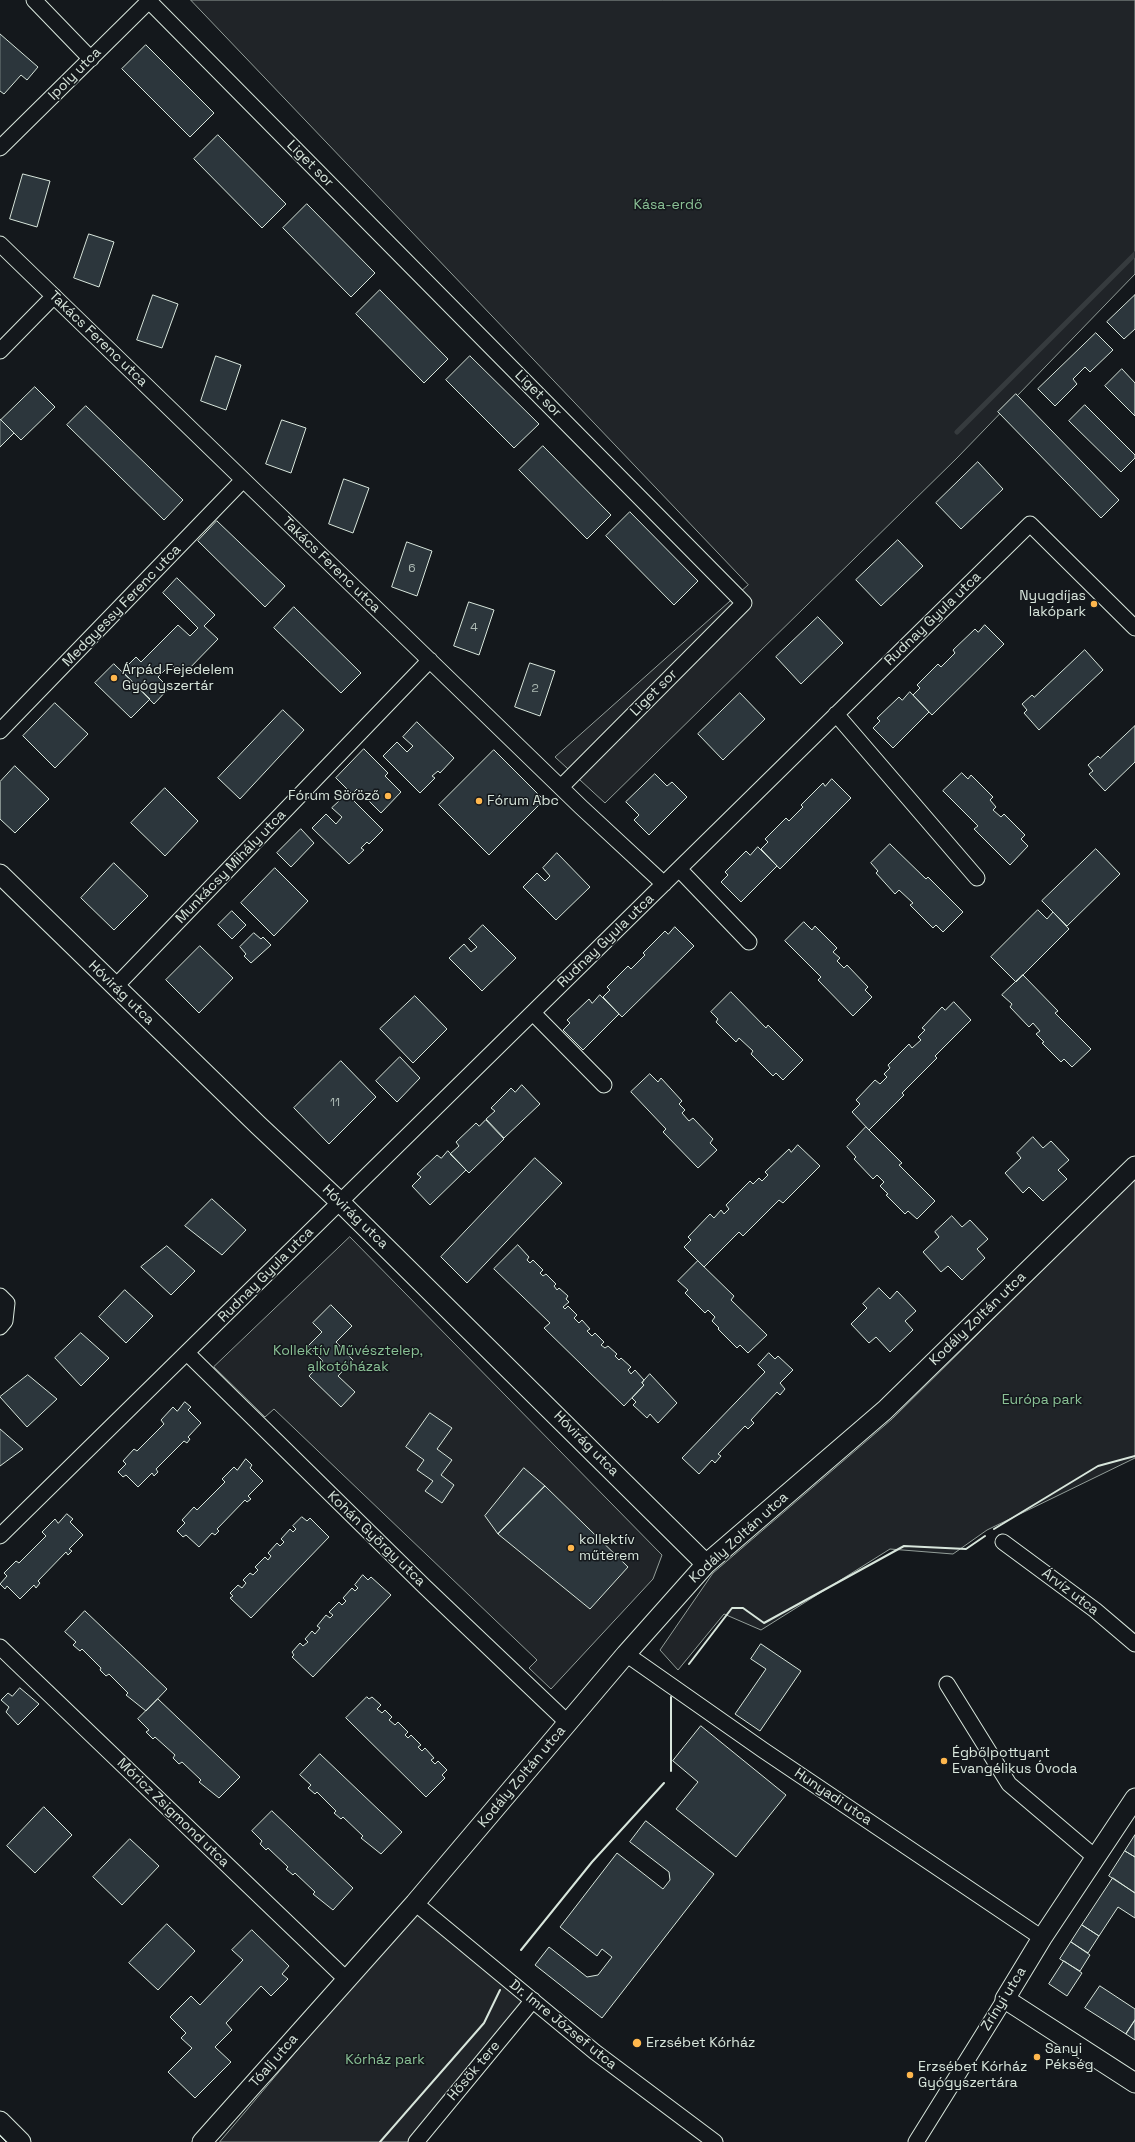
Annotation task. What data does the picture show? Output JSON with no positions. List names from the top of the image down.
{
  "streets": {
    "street": [
      "Ipoly utca",
      "Liget sor",
      "Takács Ferenc utca",
      "Medgyessy Ferenc utca",
      "Rudnay Gyula utca",
      "Munkácsy Mihály utca",
      "Hóvirág utca",
      "Kodály Zoltán utca",
      "Kohán György utca",
      "Árvíz utca",
      "Hunyadi utca",
      "Móricz Zsigmond utca",
      "Zrínyi utca",
      "Dr. Imre József utca",
      "Tóalj utca",
      "Hősök tere"
    ]
  },
  "crossings": [
    ["Ipoly utca", "Liget sor"],
    ["Liget sor", "Takács Ferenc utca"],
    ["Takács Ferenc utca", "Medgyessy Ferenc utca"],
    ["Takács Ferenc utca", "Rudnay Gyula utca"],
    ["Takács Ferenc utca", "Munkácsy Mihály utca"],
    ["Rudnay Gyula utca", "Hóvirág utca"],
    ["Rudnay Gyula utca", "Kohán György utca"],
    ["Munkácsy Mihály utca", "Hóvirág utca"],
    ["Hóvirág utca", "Kodály Zoltán utca"],
    ["Kodály Zoltán utca", "Kohán György utca"],
    ["Kodály Zoltán utca", "Hunyadi utca"],
    ["Kodály Zoltán utca", "Móricz Zsigmond utca"],
    ["Kodály Zoltán utca", "Dr. Imre József utca"],
    ["Kodály Zoltán utca", "Tóalj utca"],
    ["Hunyadi utca", "Zrínyi utca"],
    ["Móricz Zsigmond utca", "Tóalj utca"],
    ["Dr. Imre József utca", "Hősök tere"]
  ],
  "parks": [
    "Kása-erdő",
    "Kollektív Művésztelep, alkotóházak",
    "Európa park",
    "Kórház park"
  ],
  "places": [
    "Nyugdíjas lakópark",
    "Árpád Fejedelem Gyógyszertár",
    "Fórum Söröző",
    "Fórum Abc",
    "kollektív műterem",
    "Égbőlpottyant Evangélikus Óvoda",
    "Erzsébet Kórház",
    "Sanyi Pékség",
    "Erzsébet Kórház Gyógyszertára"
  ],
  "house_numbers": [
    "6",
    "4",
    "2",
    "11"
  ]
}
